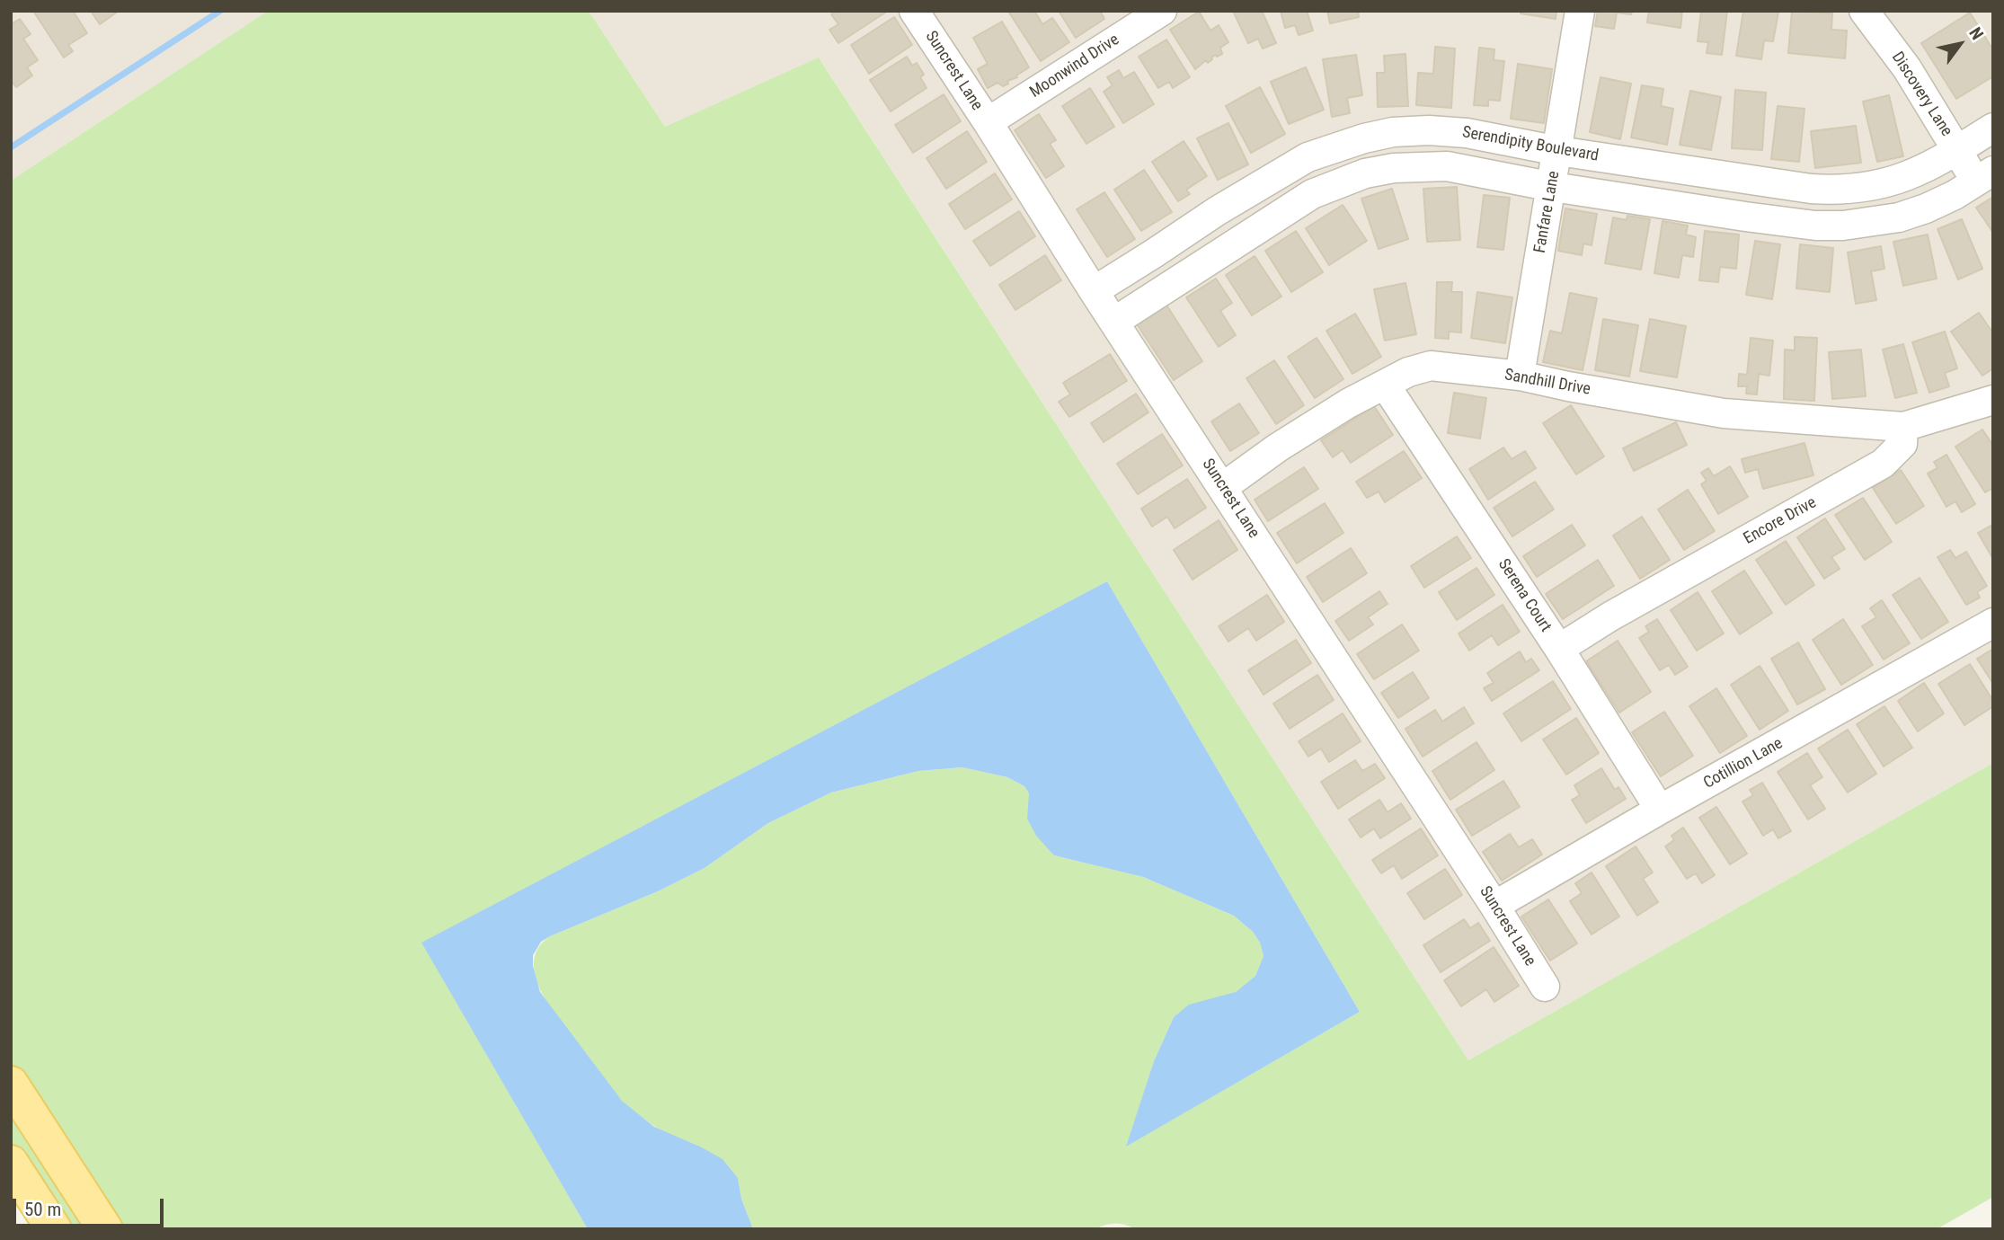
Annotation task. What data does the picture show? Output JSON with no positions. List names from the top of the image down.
{
  "streets": {
    "street": [
      "Moonwind Drive",
      "Suncrest Lane",
      "Discovery Lane",
      "Serendipity Boulevard",
      "Fanfare Lane",
      "Sandhill Drive",
      "Encore Drive",
      "Serena Court",
      "Cotillion Lane"
    ]
  },
  "crossings": [
    ["Moonwind Drive", "Suncrest Lane"],
    ["Suncrest Lane", "Serendipity Boulevard"],
    ["Suncrest Lane", "Sandhill Drive"],
    ["Suncrest Lane", "Cotillion Lane"],
    ["Discovery Lane", "Serendipity Boulevard"],
    ["Serendipity Boulevard", "Fanfare Lane"],
    ["Fanfare Lane", "Sandhill Drive"],
    ["Sandhill Drive", "Encore Drive"],
    ["Sandhill Drive", "Serena Court"],
    ["Encore Drive", "Serena Court"],
    ["Serena Court", "Cotillion Lane"]
  ],
  "scale_bar": "50 m",
  "north": "top right"
}
